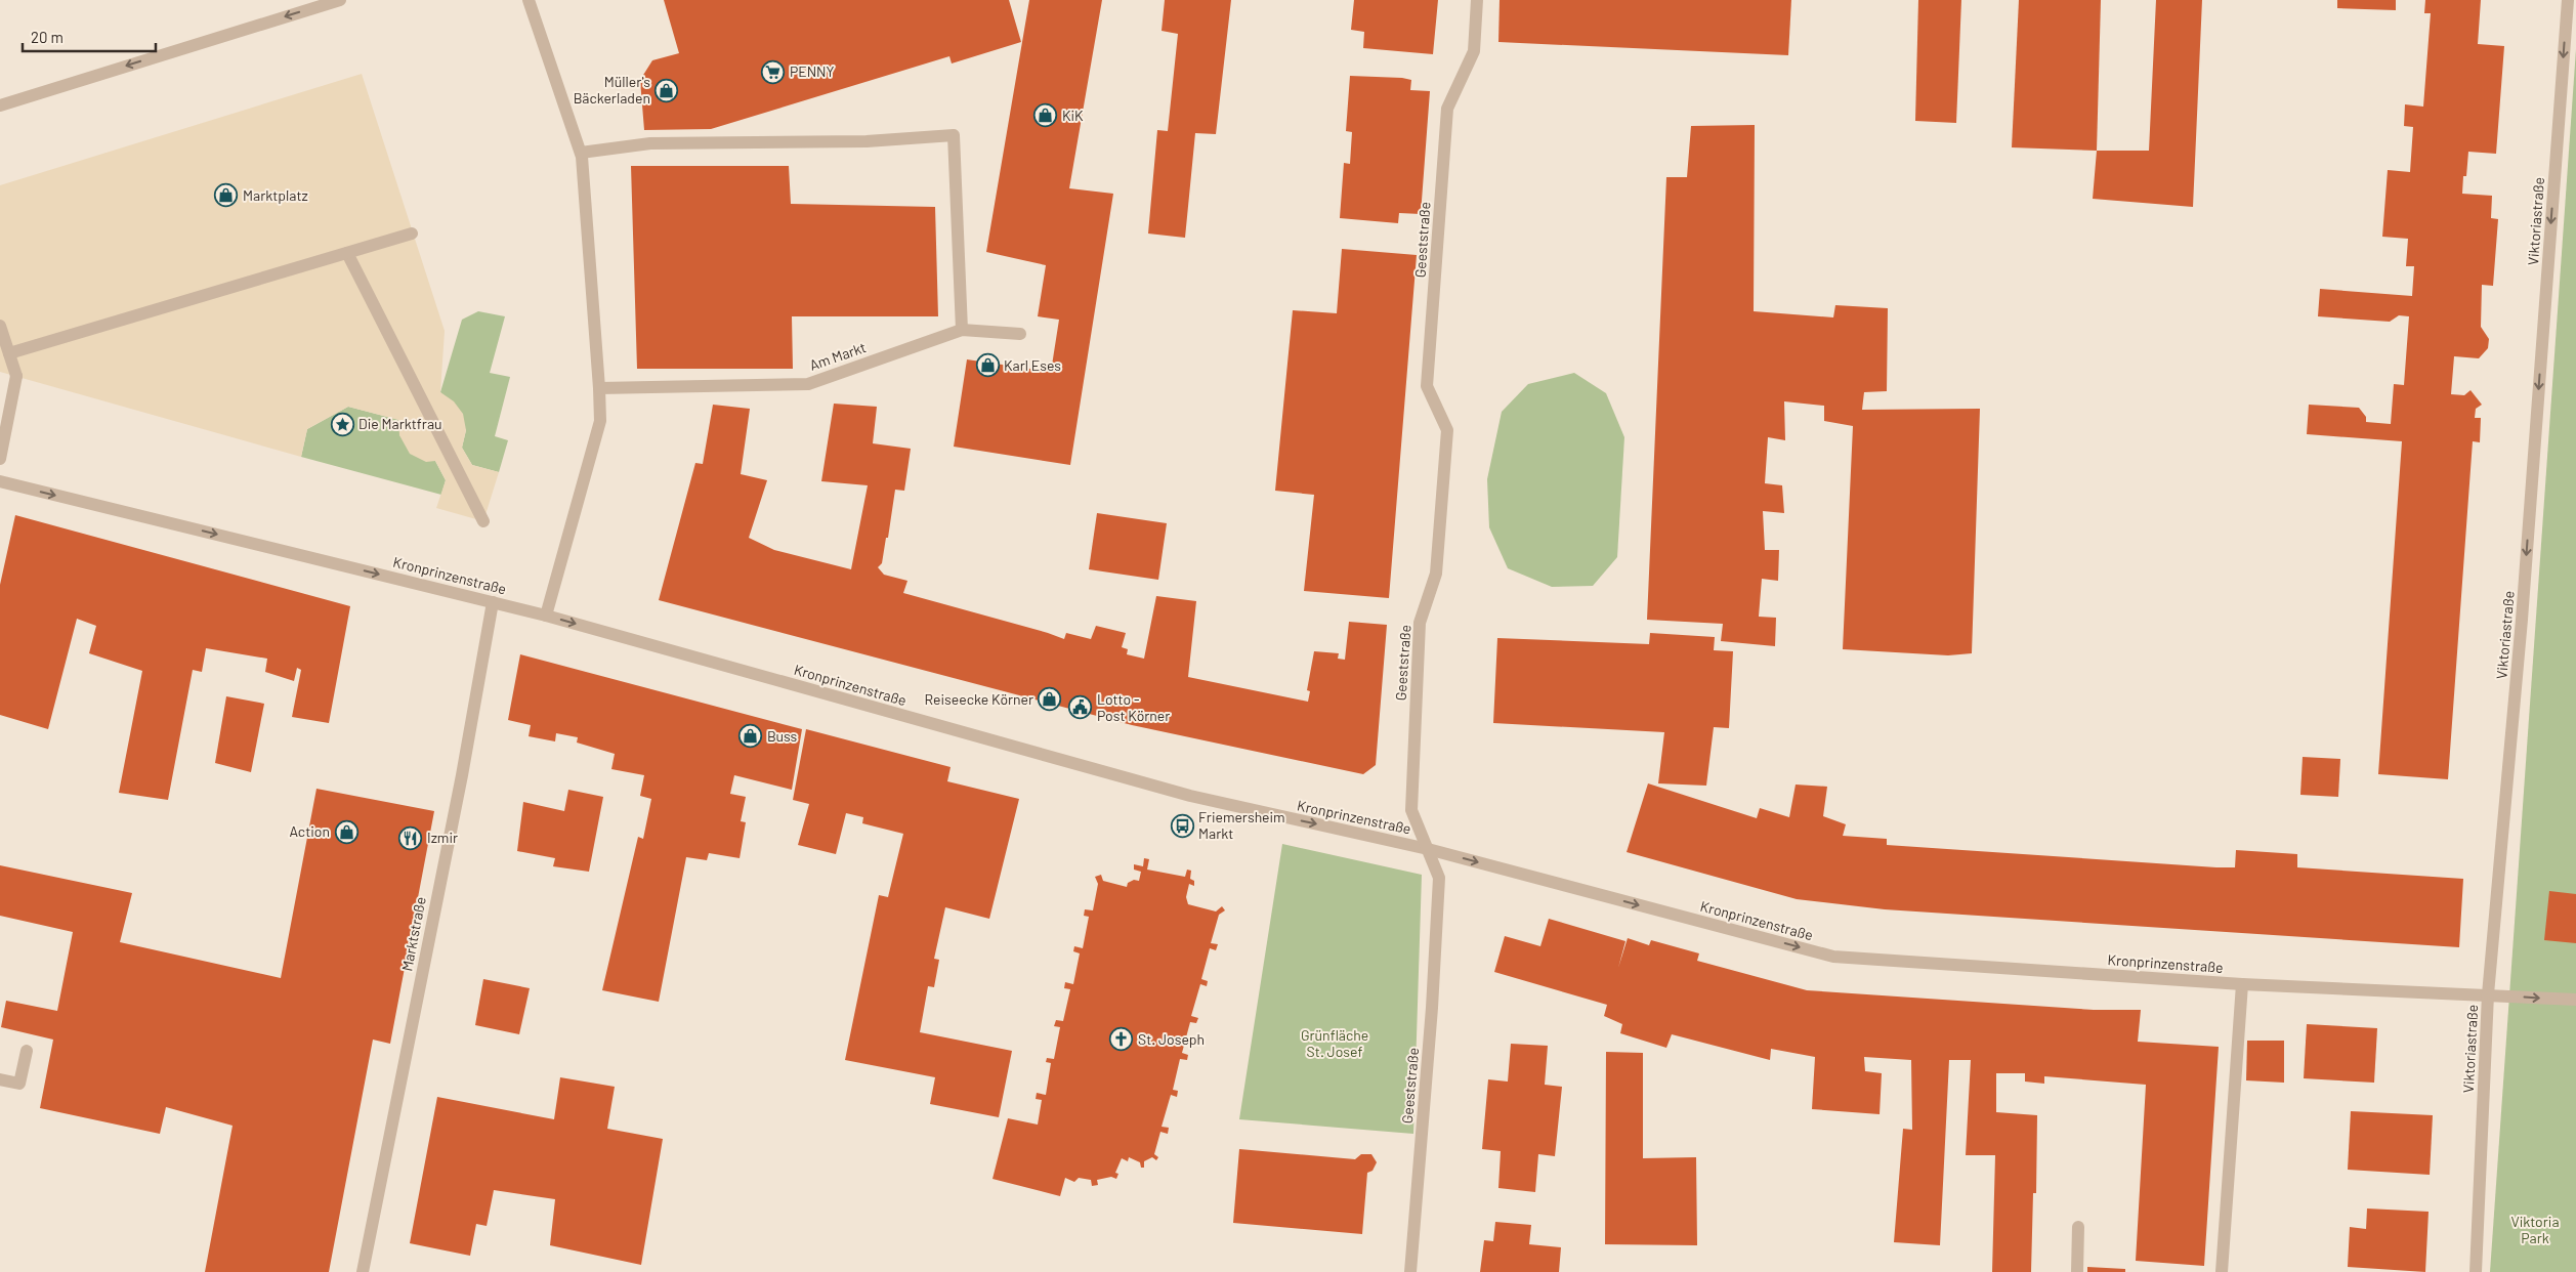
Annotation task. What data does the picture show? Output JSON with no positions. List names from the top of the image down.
{
  "streets": {
    "street": [
      "Viktoriastraße",
      "Geeststraße",
      "Am Markt",
      "Kronprinzenstraße",
      "Marktstraße"
    ]
  },
  "crossings": [
    ["Viktoriastraße", "Kronprinzenstraße"],
    ["Geeststraße", "Kronprinzenstraße"],
    ["Kronprinzenstraße", "Marktstraße"]
  ],
  "one_way": ["Viktoriastraße", "Kronprinzenstraße"],
  "parks": ["Grünfläche St. Josef", "Viktoria Park"],
  "places": {
    "supermarket": ["PENNY"],
    "shop": [
      "Müller's Bäckerladen",
      "KiK",
      "Marktplatz",
      "Karl Eses",
      "Reiseecke Körner",
      "Buss",
      "Action"
    ],
    "place": ["Die Marktfrau"],
    "public building": ["Lotto - Post Körner"],
    "bus stop": ["Friemersheim Markt"],
    "restaurant": ["Izmir"],
    "church": ["St. Joseph"]
  },
  "scale_bar": "20 m"
}
